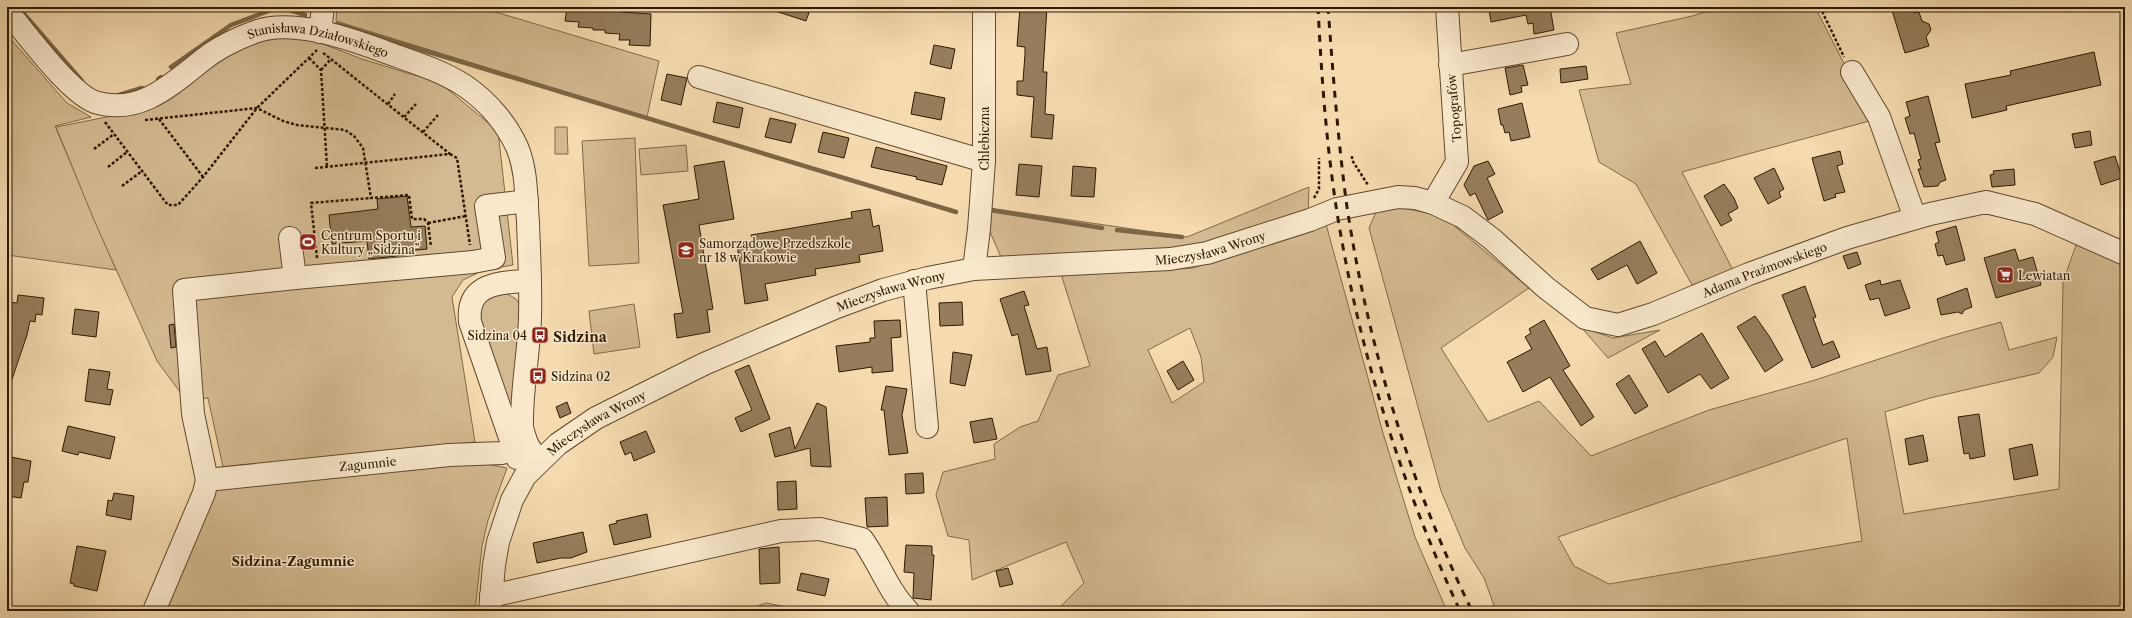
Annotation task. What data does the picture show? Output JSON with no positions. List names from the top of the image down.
{
  "streets": {
    "street": [
      "Stanisława Działowskiego",
      "Topografów",
      "Chlebiczna",
      "Mieczysława Wrony",
      "Adama Prażmowskiego",
      "Zagumnie"
    ]
  },
  "crossings": [
    ["Stanisława Działowskiego", "Mieczysława Wrony"],
    ["Stanisława Działowskiego", "Zagumnie"],
    ["Topografów", "Mieczysława Wrony"],
    ["Topografów", "Adama Prażmowskiego"],
    ["Chlebiczna", "Mieczysława Wrony"],
    ["Mieczysława Wrony", "Adama Prażmowskiego"]
  ],
  "districts": ["Sidzina", "Sidzina-Zagumnie"],
  "places": {
    "sports": ["Centrum Sportu i Kultury „Sidzina”"],
    "school or university": ["Samorządowe Przedszkole nr 18 w Krakowie"],
    "supermarket": ["Lewiatan"],
    "bus stop": ["Sidzina 04", "Sidzina 02"]
  }
}
